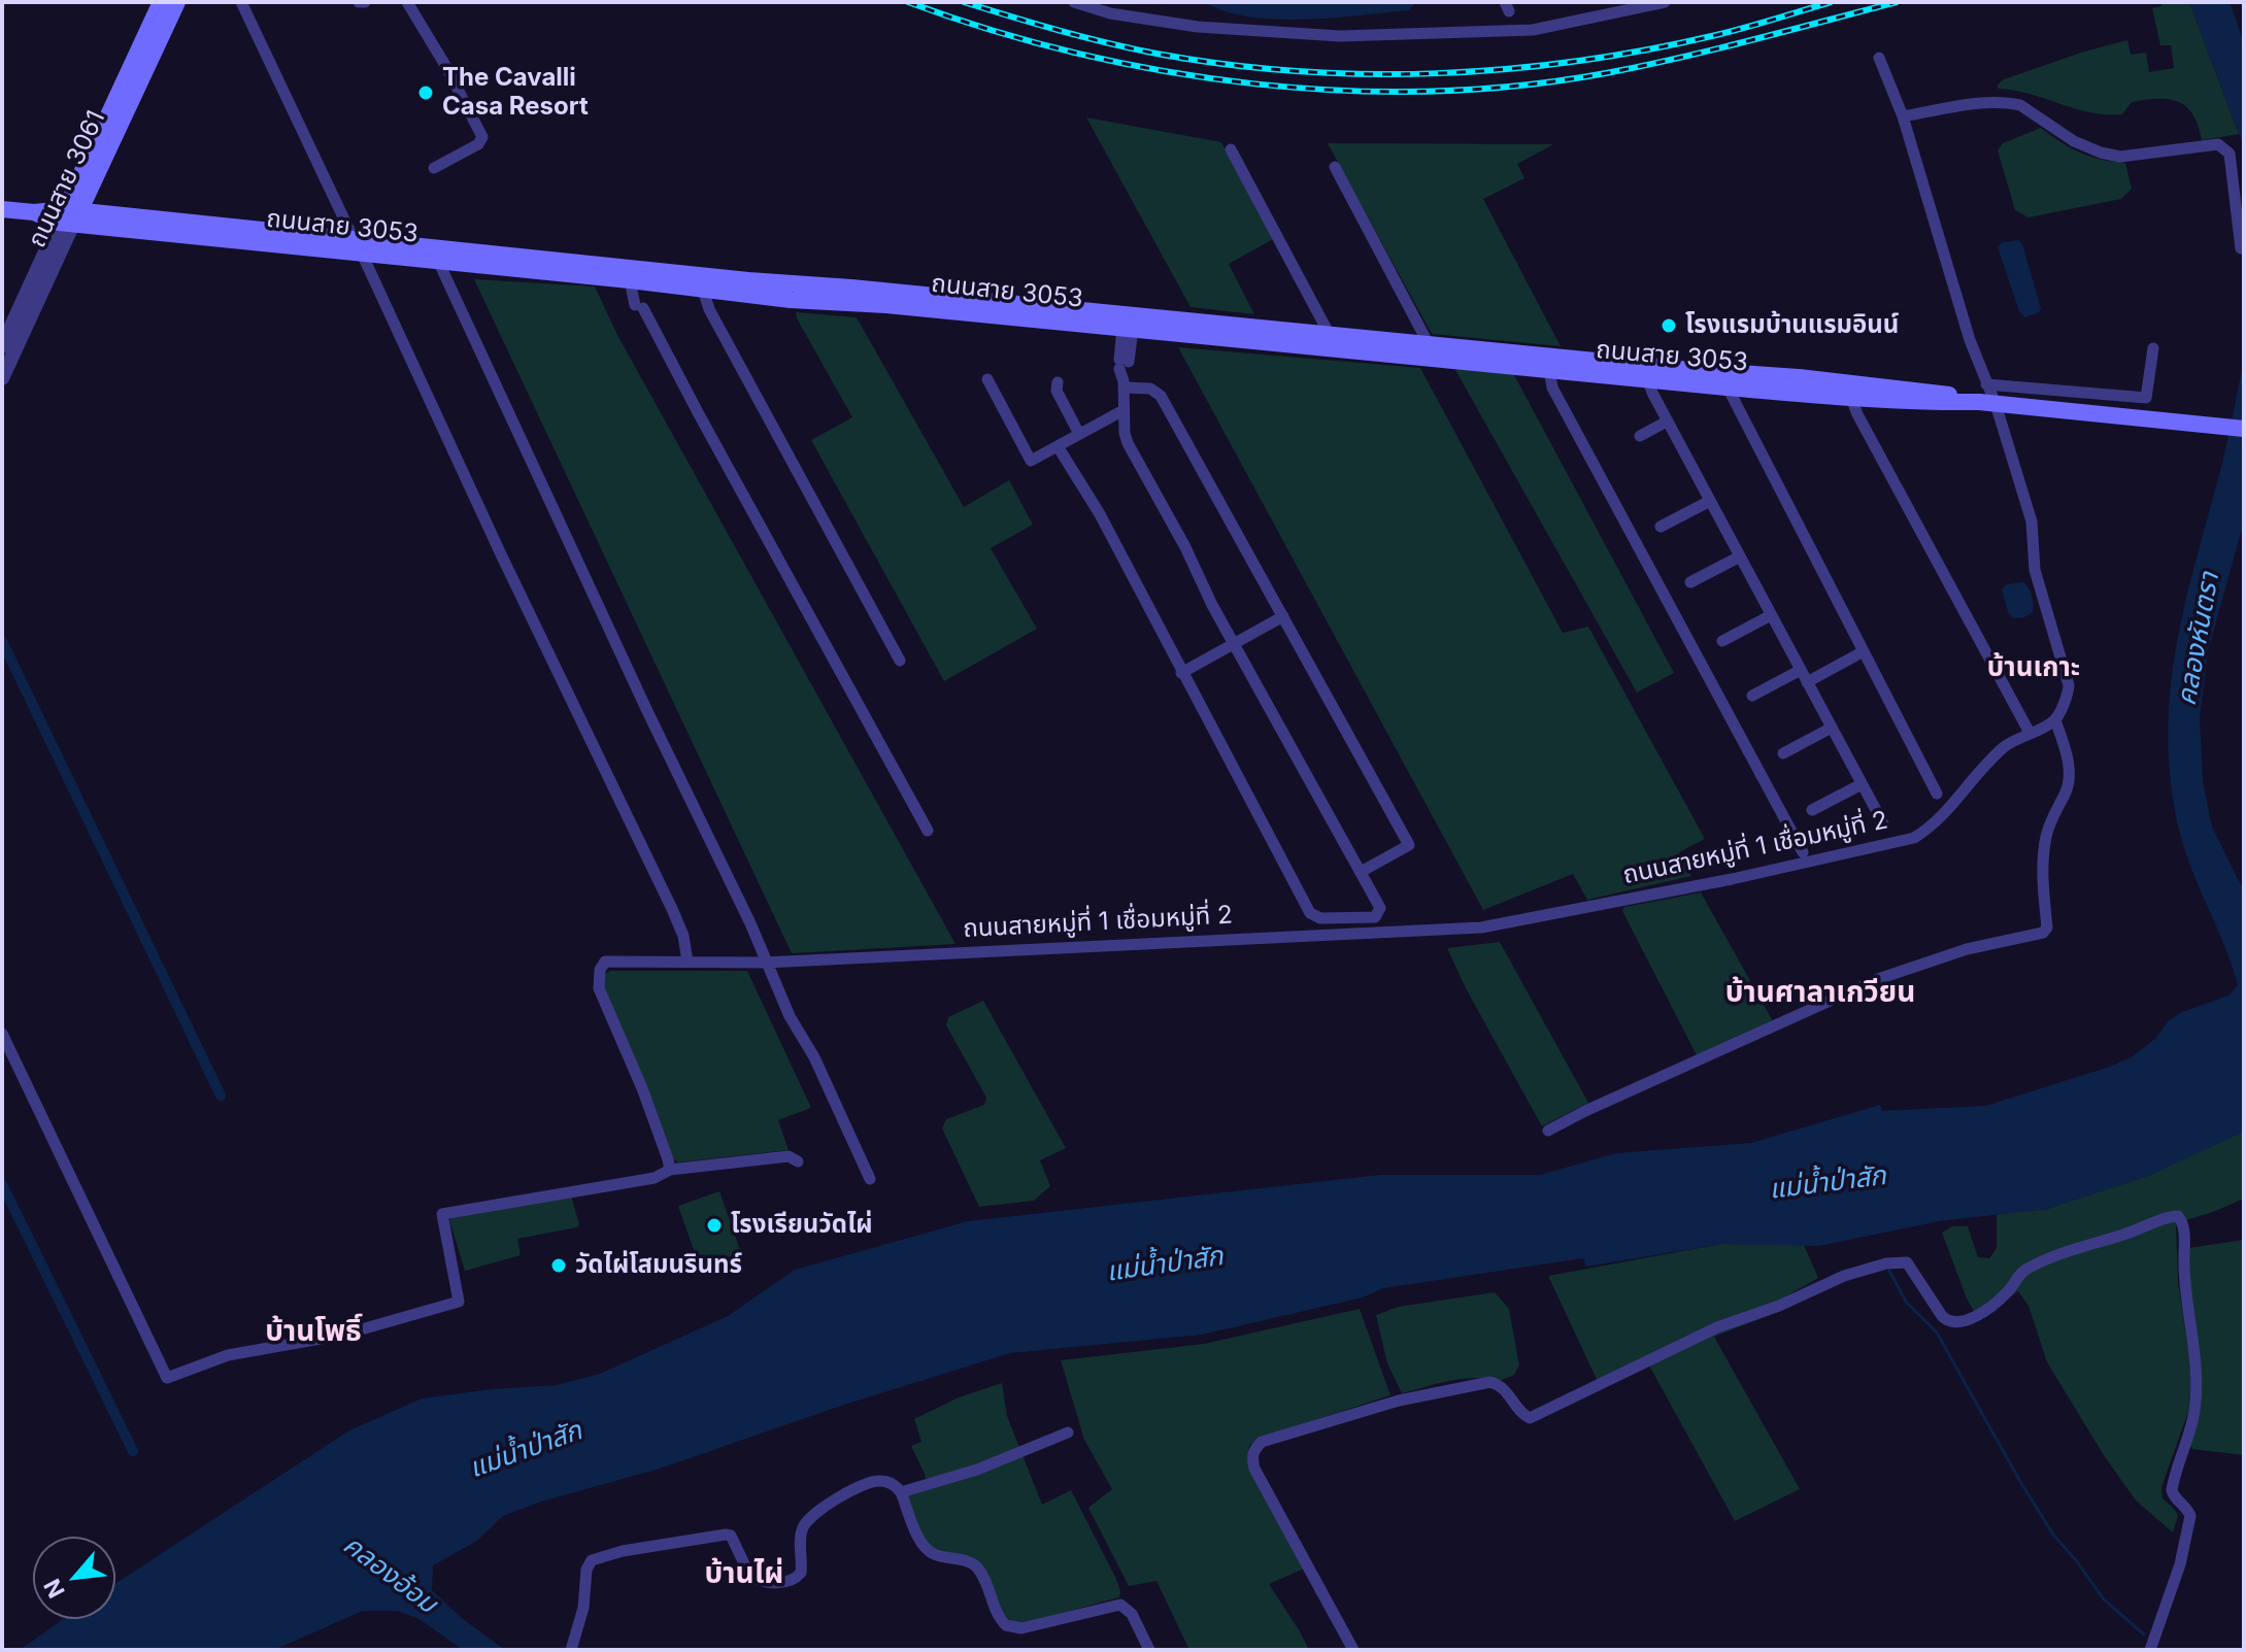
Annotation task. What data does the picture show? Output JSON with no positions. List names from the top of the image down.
{
  "streets": {
    "main road": ["ถนนสาย 3061", "ถนนสาย 3053"],
    "street": ["ถนนสายหมู่ที่ 1 เชื่อมหมู่ที่ 2"]
  },
  "crossings": [
    ["ถนนสาย 3061", "ถนนสาย 3053"]
  ],
  "districts": [
    "บ้านเกาะ",
    "บ้านศาลาเกวียน",
    "บ้านโพธิ์",
    "บ้านไผ่"
  ],
  "water": ["คลองหันตรา", "แม่น้ำป่าสัก", "คลองอ้อม"],
  "places": [
    "The Cavalli Casa Resort",
    "โรงแรมบ้านแรมอินน์",
    "โรงเรียนวัดไผ่",
    "วัดไผ่โสมนรินทร์"
  ],
  "north": "bottom left"
}
